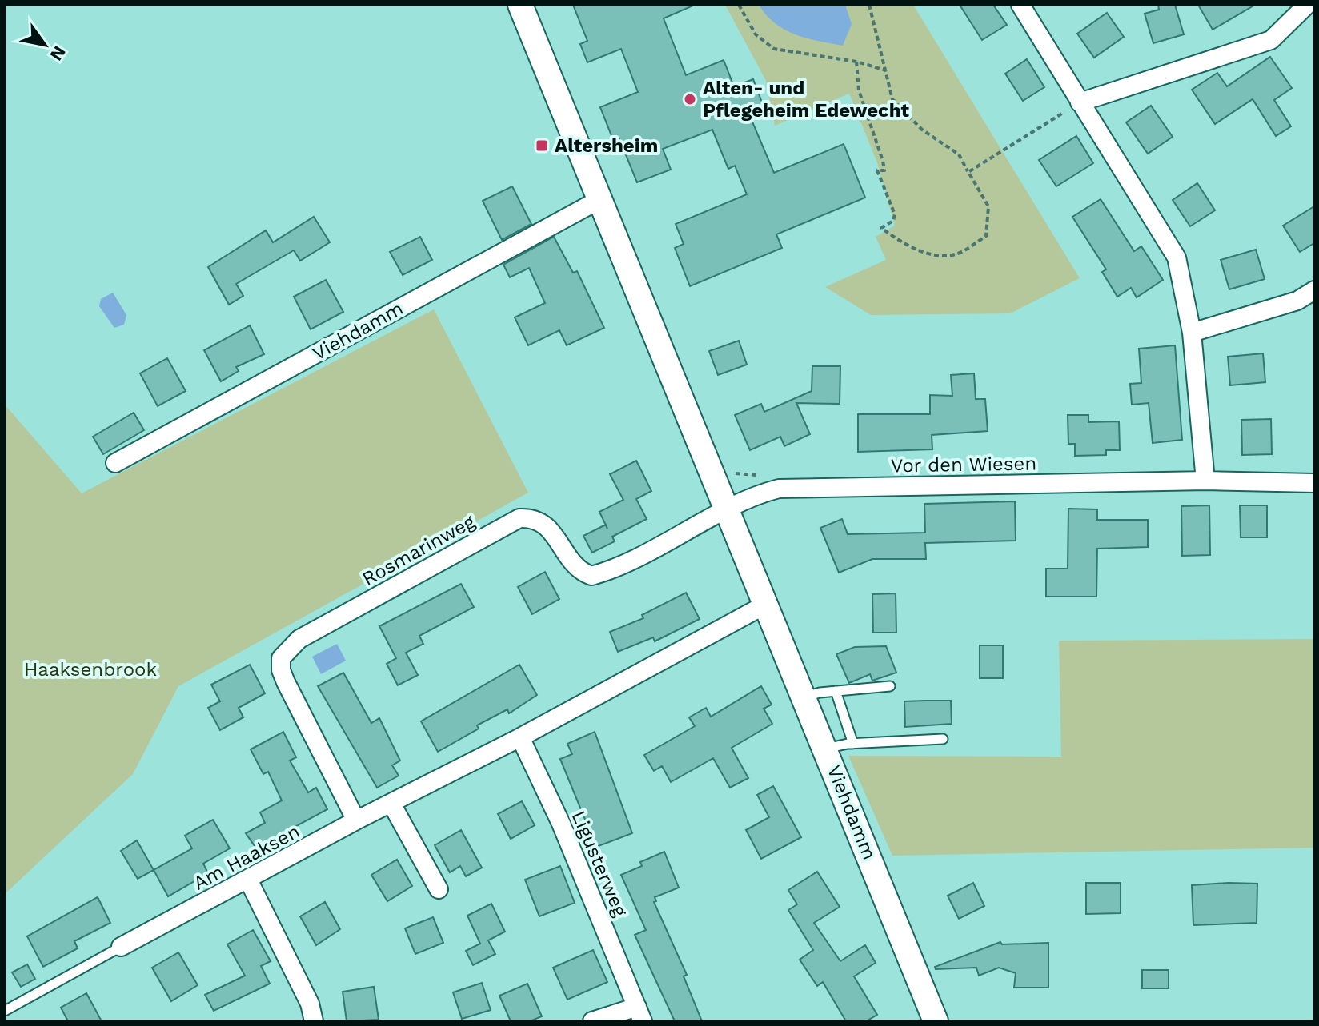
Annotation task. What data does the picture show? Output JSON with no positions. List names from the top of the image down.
{
  "streets": {
    "main road": ["Viehdamm"],
    "street": [
      "Vor den Wiesen",
      "Rosmarinweg",
      "Am Haaksen",
      "Ligusterweg"
    ]
  },
  "crossings": [
    ["Viehdamm", "Vor den Wiesen"],
    ["Viehdamm", "Rosmarinweg"],
    ["Viehdamm", "Am Haaksen"],
    ["Vor den Wiesen", "Rosmarinweg"],
    ["Rosmarinweg", "Am Haaksen"],
    ["Am Haaksen", "Ligusterweg"]
  ],
  "parks": ["Haaksenbrook"],
  "places": {
    "other": ["Alten- und Pflegeheim Edewecht"],
    "transit": ["Altersheim"]
  },
  "north": "bottom right"
}
